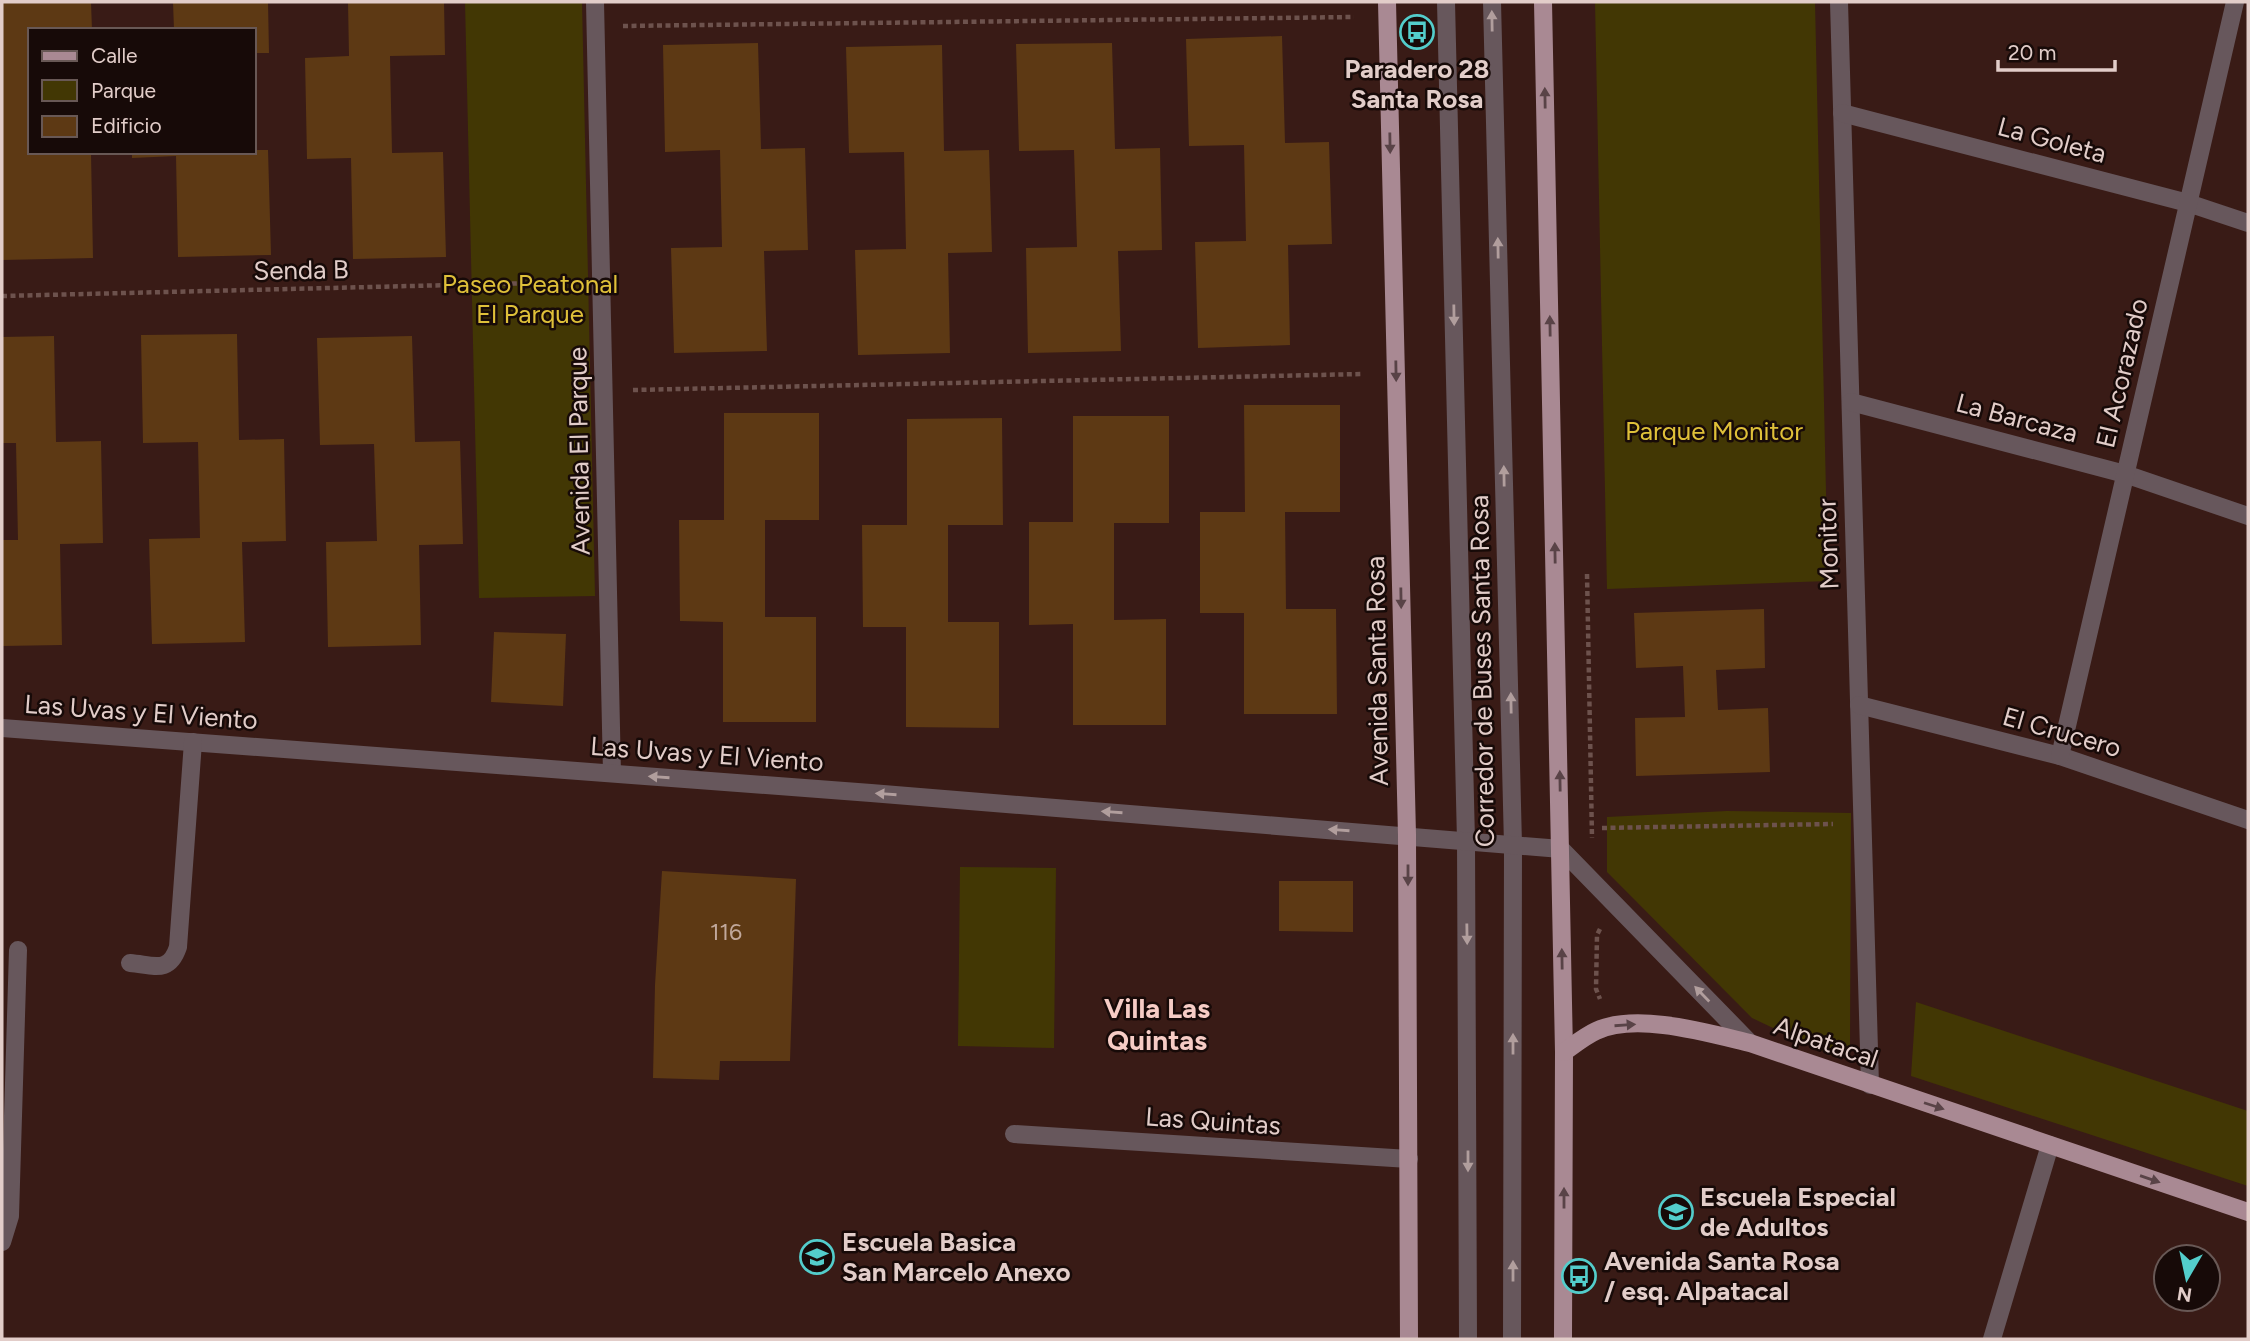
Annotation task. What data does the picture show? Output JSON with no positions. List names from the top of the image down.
{
  "streets": {
    "main road": ["Avenida Santa Rosa", "Alpatacal"],
    "street": [
      "La Goleta",
      "El Acorazado",
      "La Barcaza",
      "Avenida El Parque",
      "Monitor",
      "Corredor de Buses Santa Rosa",
      "Las Uvas y El Viento",
      "El Crucero",
      "Las Quintas"
    ],
    "path": ["Senda B"]
  },
  "crossings": [
    ["La Goleta", "El Acorazado"],
    ["La Goleta", "Monitor"],
    ["Senda B", "Avenida El Parque"],
    ["El Acorazado", "La Barcaza"],
    ["El Acorazado", "El Crucero"],
    ["La Barcaza", "Monitor"],
    ["Avenida El Parque", "Las Uvas y El Viento"],
    ["Monitor", "El Crucero"],
    ["Monitor", "Alpatacal"],
    ["Avenida Santa Rosa", "Las Uvas y El Viento"],
    ["Avenida Santa Rosa", "Las Quintas"]
  ],
  "one_way": ["Las Uvas y El Viento"],
  "districts": ["Villa Las Quintas"],
  "parks": ["Paseo Peatonal El Parque", "Parque Monitor"],
  "places": {
    "bus stop": ["Paradero 28 Santa Rosa", "Avenida Santa Rosa / esq. Alpatacal"],
    "school or university": ["Escuela Especial de Adultos", "Escuela Basica San Marcelo Anexo"]
  },
  "house_numbers": ["116"],
  "legend": ["Calle", "Parque", "Edificio"],
  "scale_bar": "20 m",
  "north": "bottom"
}
